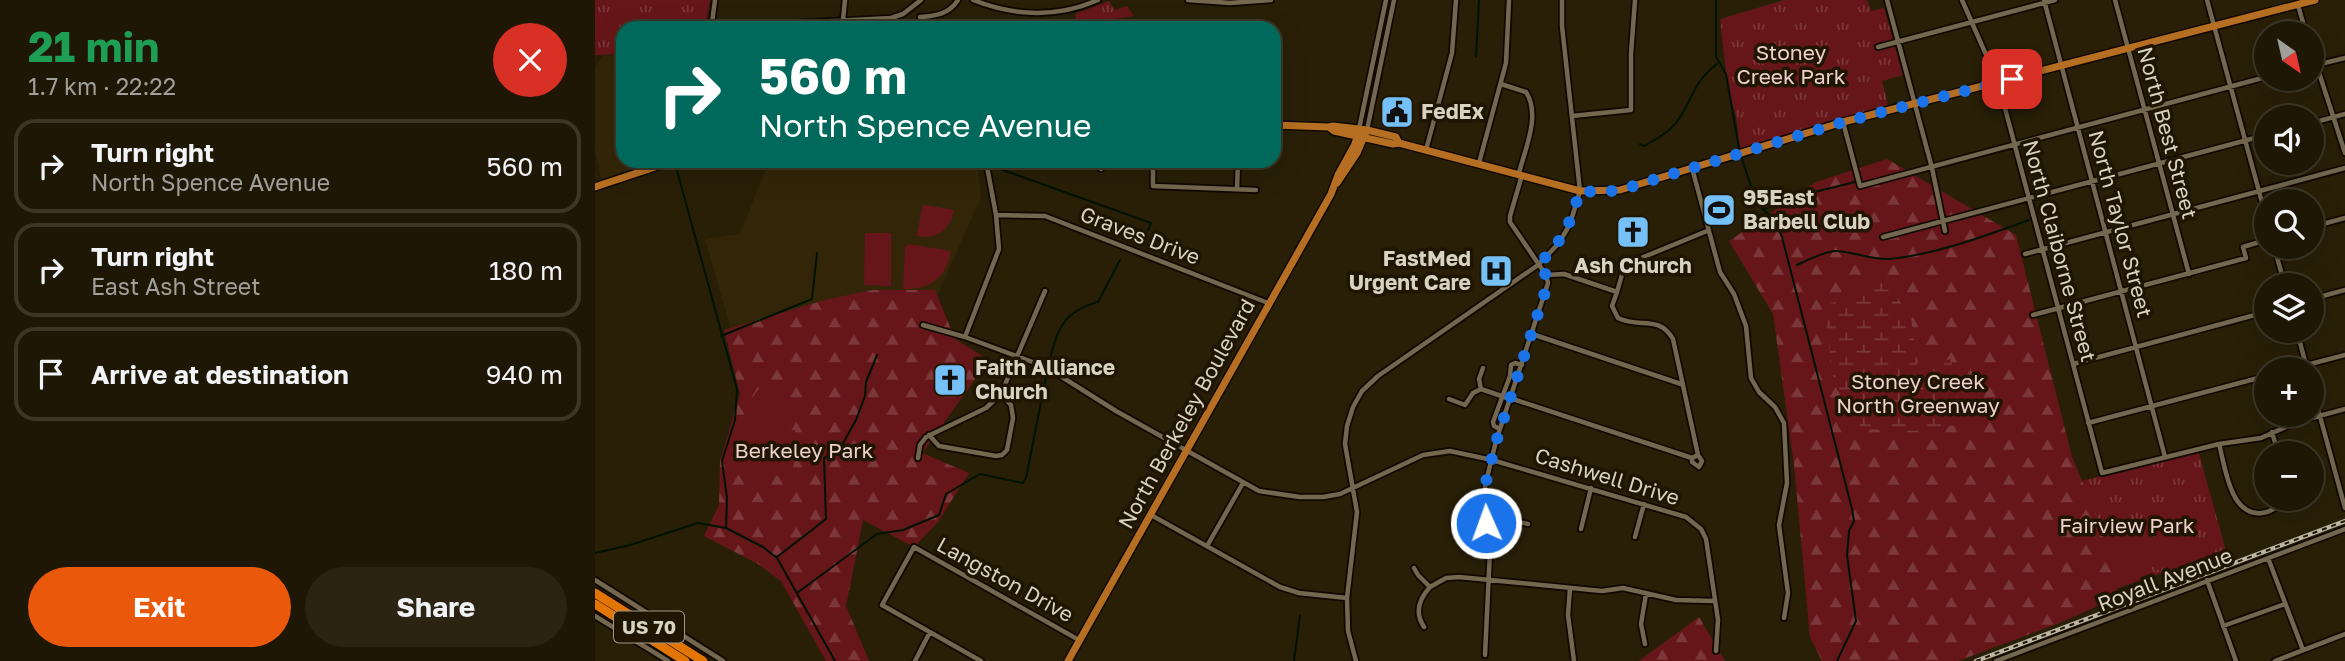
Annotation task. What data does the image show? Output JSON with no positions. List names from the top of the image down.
{
  "streets": {
    "highway": ["US 70"],
    "main road": ["North Berkeley Boulevard"],
    "street": [
      "North Best Street",
      "North Taylor Street",
      "Graves Drive",
      "North Claiborne Street",
      "Cashwell Drive",
      "Langston Drive",
      "Royall Avenue"
    ]
  },
  "crossings": [
    ["North Taylor Street", "North Claiborne Street"],
    ["Graves Drive", "North Berkeley Boulevard"],
    ["North Berkeley Boulevard", "Cashwell Drive"],
    ["North Berkeley Boulevard", "Langston Drive"]
  ],
  "parks": [
    "Stoney Creek Park",
    "Stoney Creek North Greenway",
    "Berkeley Park",
    "Fairview Park"
  ],
  "places": {
    "public building": ["FedEx"],
    "sports": ["95East Barbell Club"],
    "church": ["Ash Church", "Faith Alliance Church"],
    "hospital": ["FastMed Urgent Care"]
  },
  "north": "bottom right",
  "page": {
    "heading": ["21 min", "1.7 km · 22:22"],
    "map_buttons": ["+", "−"],
    "turn": ["560 m", "North Spence Avenue"],
    "list": [
      {
        "name": "Turn right",
        "note": "North Spence Avenue",
        "value": "560 m"
      },
      {
        "name": "Turn right",
        "note": "East Ash Street",
        "value": "180 m"
      },
      {
        "name": "Arrive at destination",
        "value": "940 m"
      }
    ],
    "buttons": ["Exit", "Share"]
  }
}
